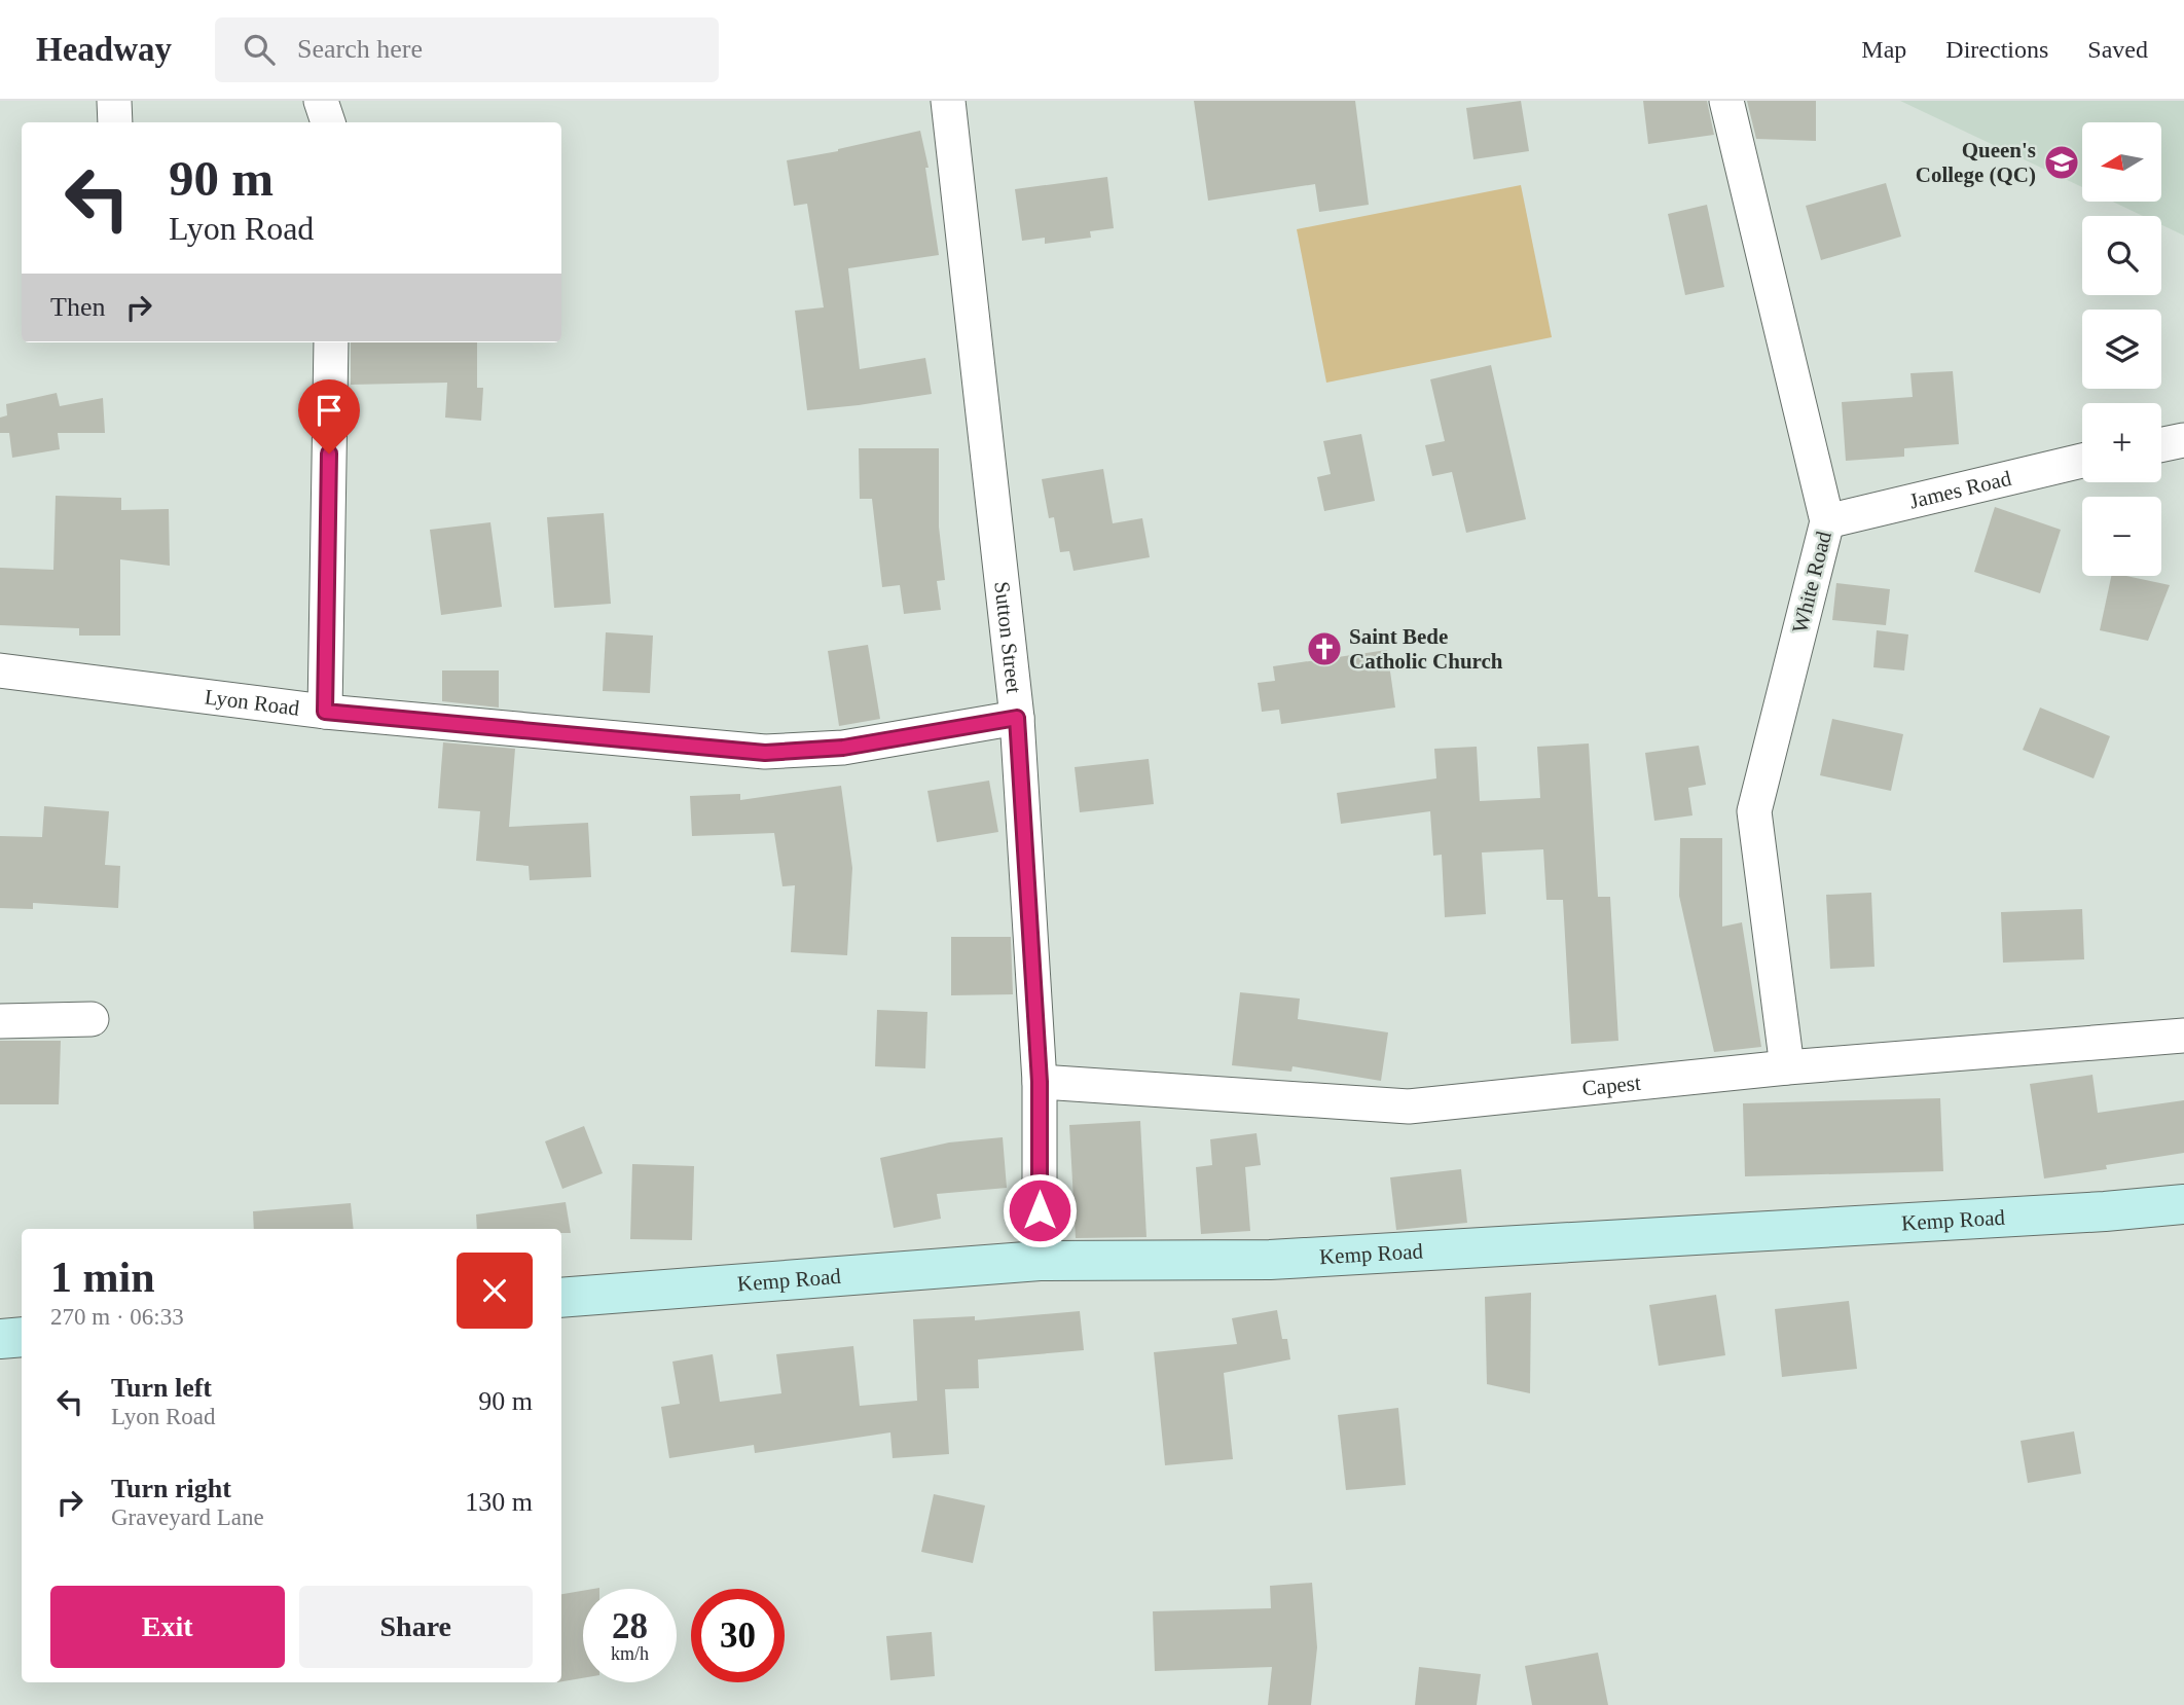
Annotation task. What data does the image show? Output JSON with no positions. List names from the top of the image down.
{
  "streets": {
    "street": [
      "James Road",
      "White Road",
      "Sutton Street",
      "Lyon Road",
      "Capest",
      "Kemp Road"
    ]
  },
  "crossings": [
    ["James Road", "White Road"],
    ["White Road", "Capest"],
    ["Sutton Street", "Lyon Road"],
    ["Sutton Street", "Capest"],
    ["Sutton Street", "Kemp Road"]
  ],
  "places": {
    "school or university": ["Queen's College (QC)"],
    "church": ["Saint Bede Catholic Church"]
  },
  "north": "left",
  "page": {
    "header": "Headway",
    "search": "Search here",
    "nav": ["Map", "Directions", "Saved"],
    "map_buttons": ["+", "−"],
    "turn": ["90 m", "Lyon Road"],
    "then": "Then",
    "heading": ["1 min", "270 m · 06:33"],
    "list": [
      {
        "name": "Turn left",
        "note": "Lyon Road",
        "value": "90 m"
      },
      {
        "name": "Turn right",
        "note": "Graveyard Lane",
        "value": "130 m"
      }
    ],
    "buttons": ["Exit", "Share"],
    "speed": "28 km/h",
    "limit": "30"
  }
}
